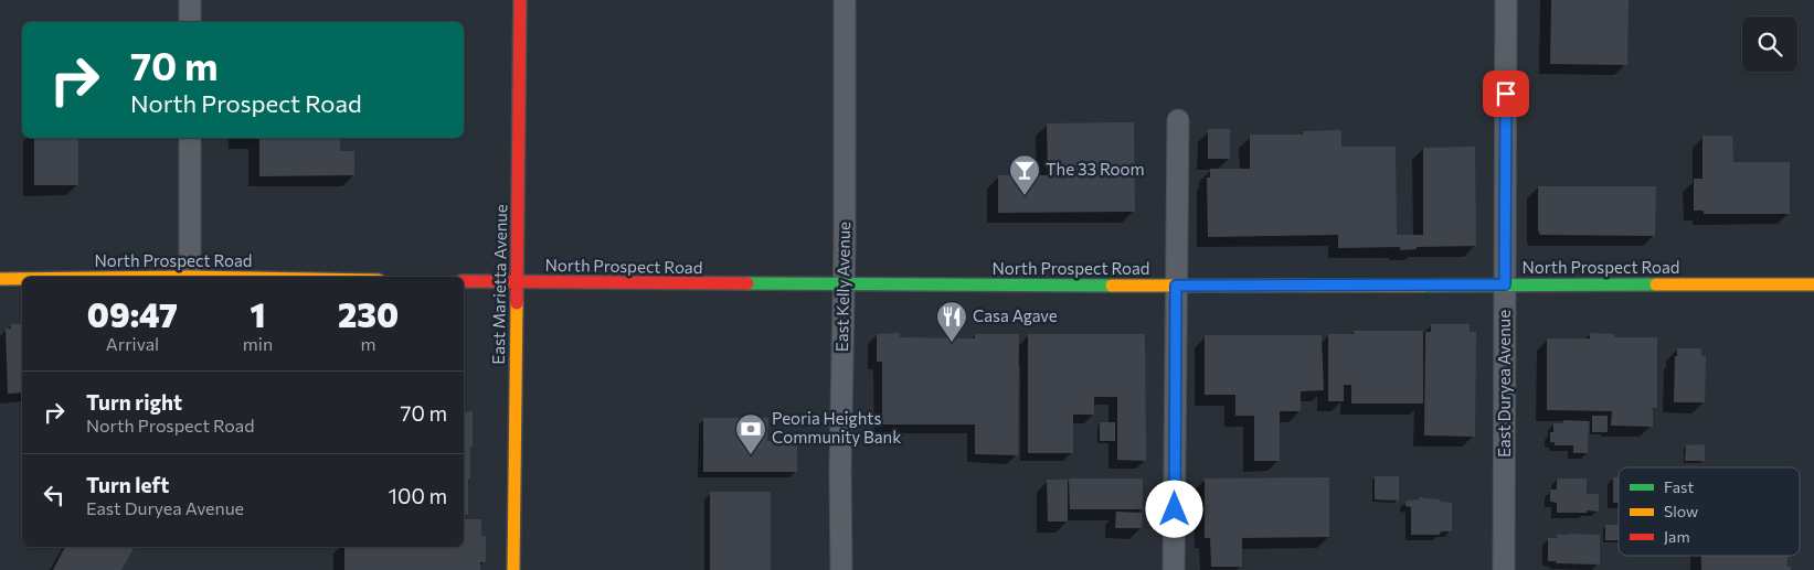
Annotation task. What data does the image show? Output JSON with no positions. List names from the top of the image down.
{
  "streets": {
    "main road": ["North Prospect Road", "East Marietta Avenue"],
    "street": ["East Kelly Avenue", "East Duryea Avenue"]
  },
  "crossings": [
    ["North Prospect Road", "East Marietta Avenue"],
    ["North Prospect Road", "East Kelly Avenue"],
    ["North Prospect Road", "East Duryea Avenue"]
  ],
  "places": {
    "bar": ["The 33 Room"],
    "restaurant": ["Casa Agave"],
    "bank": ["Peoria Heights Community Bank"]
  },
  "legend": ["Fast", "Slow", "Jam"],
  "page": {
    "turn": ["70 m", "North Prospect Road"],
    "eta": [
      "09:47",
      "Arrival",
      "1",
      "min",
      "230",
      "m"
    ],
    "list": [
      {
        "name": "Turn right",
        "note": "North Prospect Road",
        "value": "70 m"
      },
      {
        "name": "Turn left",
        "note": "East Duryea Avenue",
        "value": "100 m"
      }
    ]
  }
}
